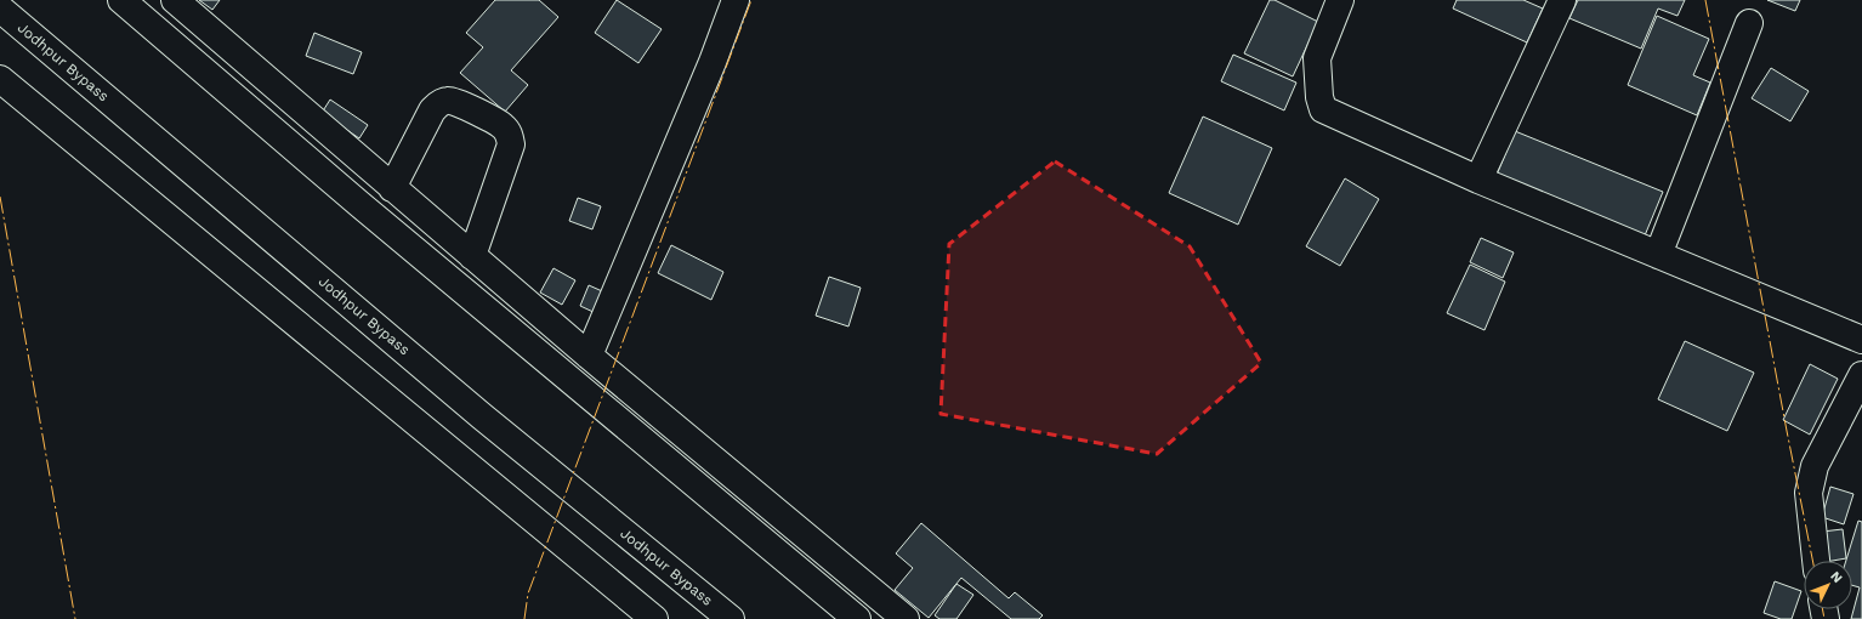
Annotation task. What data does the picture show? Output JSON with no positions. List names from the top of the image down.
{
  "streets": {
    "main road": ["Jodhpur Bypass"]
  },
  "north": "top right"
}
